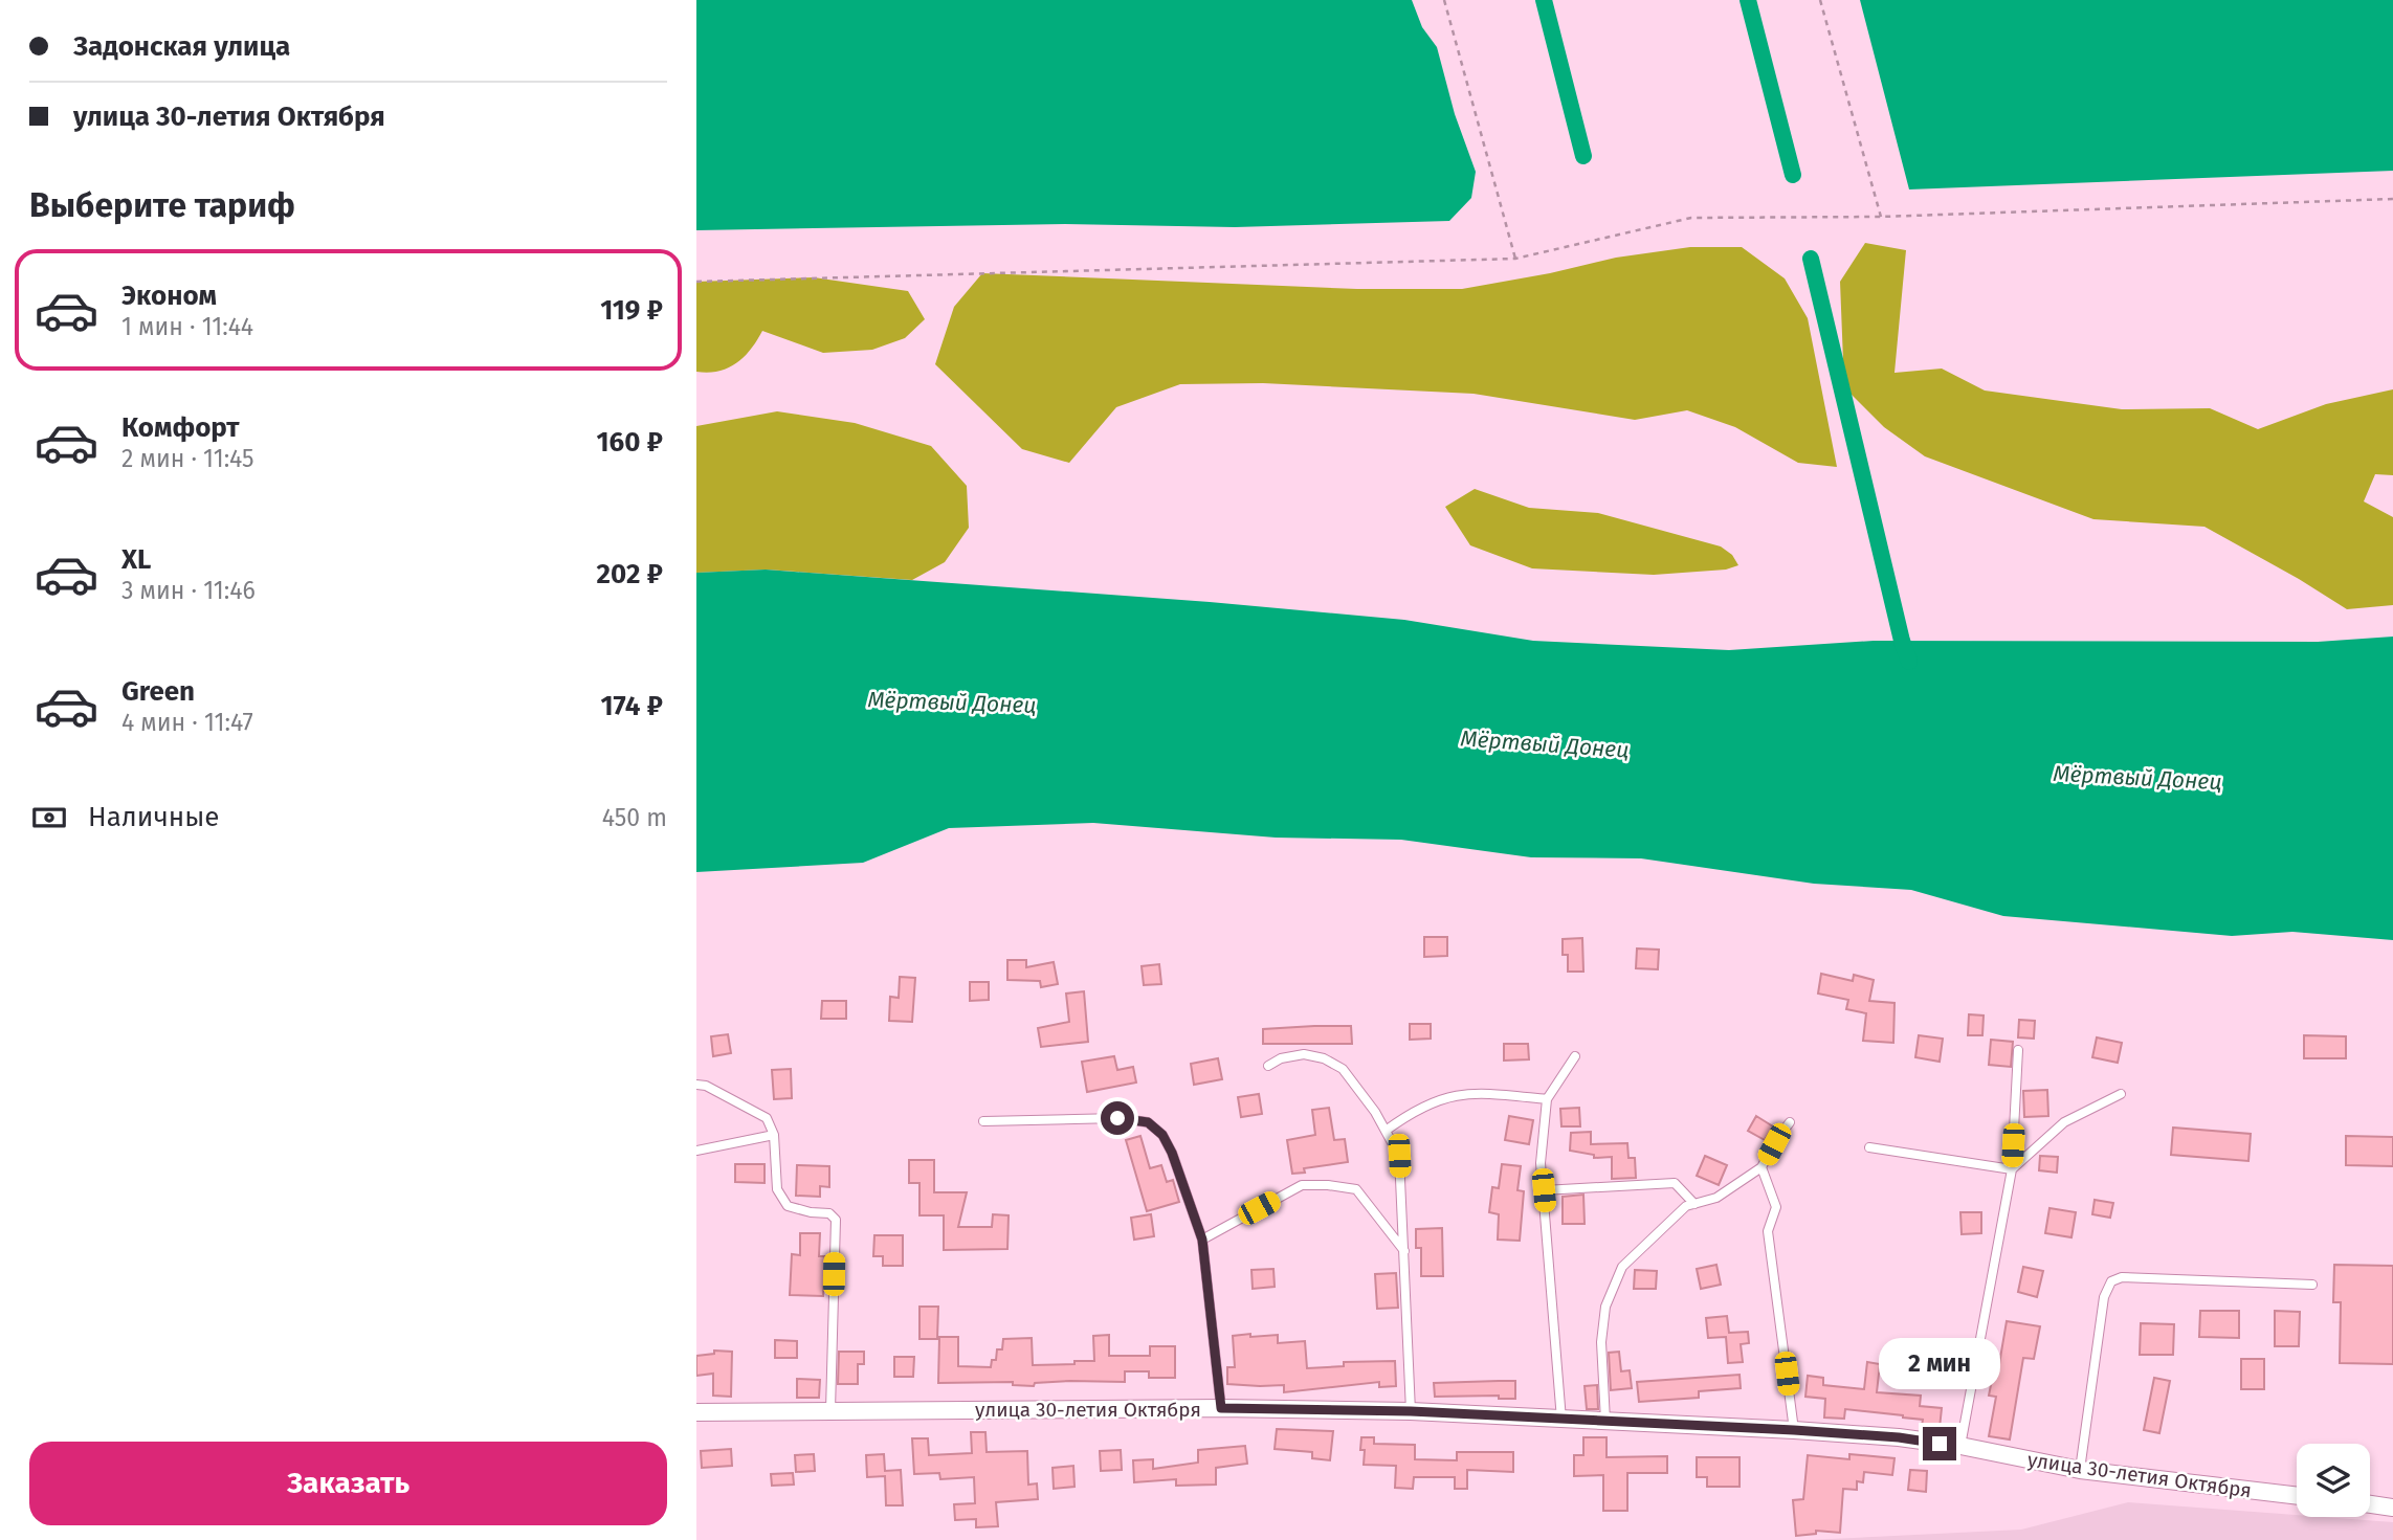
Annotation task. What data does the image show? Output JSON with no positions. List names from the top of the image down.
{
  "streets": {
    "street": ["улица 30-летия Октября"]
  },
  "water": ["Мёртвый Донец"],
  "page": {
    "banner": ["Задонская улица", "улица 30-летия Октября"],
    "heading": "Выберите тариф",
    "list": [
      {
        "name": "Эконом",
        "note": "1 мин · 11:44",
        "value": "119 ₽"
      },
      {
        "name": "Комфорт",
        "note": "2 мин · 11:45",
        "value": "160 ₽"
      },
      {
        "name": "XL",
        "note": "3 мин · 11:46",
        "value": "202 ₽"
      },
      {
        "name": "Green",
        "note": "4 мин · 11:47",
        "value": "174 ₽"
      }
    ],
    "pay": ["Наличные", "450 m"],
    "bubble": "2 мин",
    "buttons": "Заказать"
  }
}
